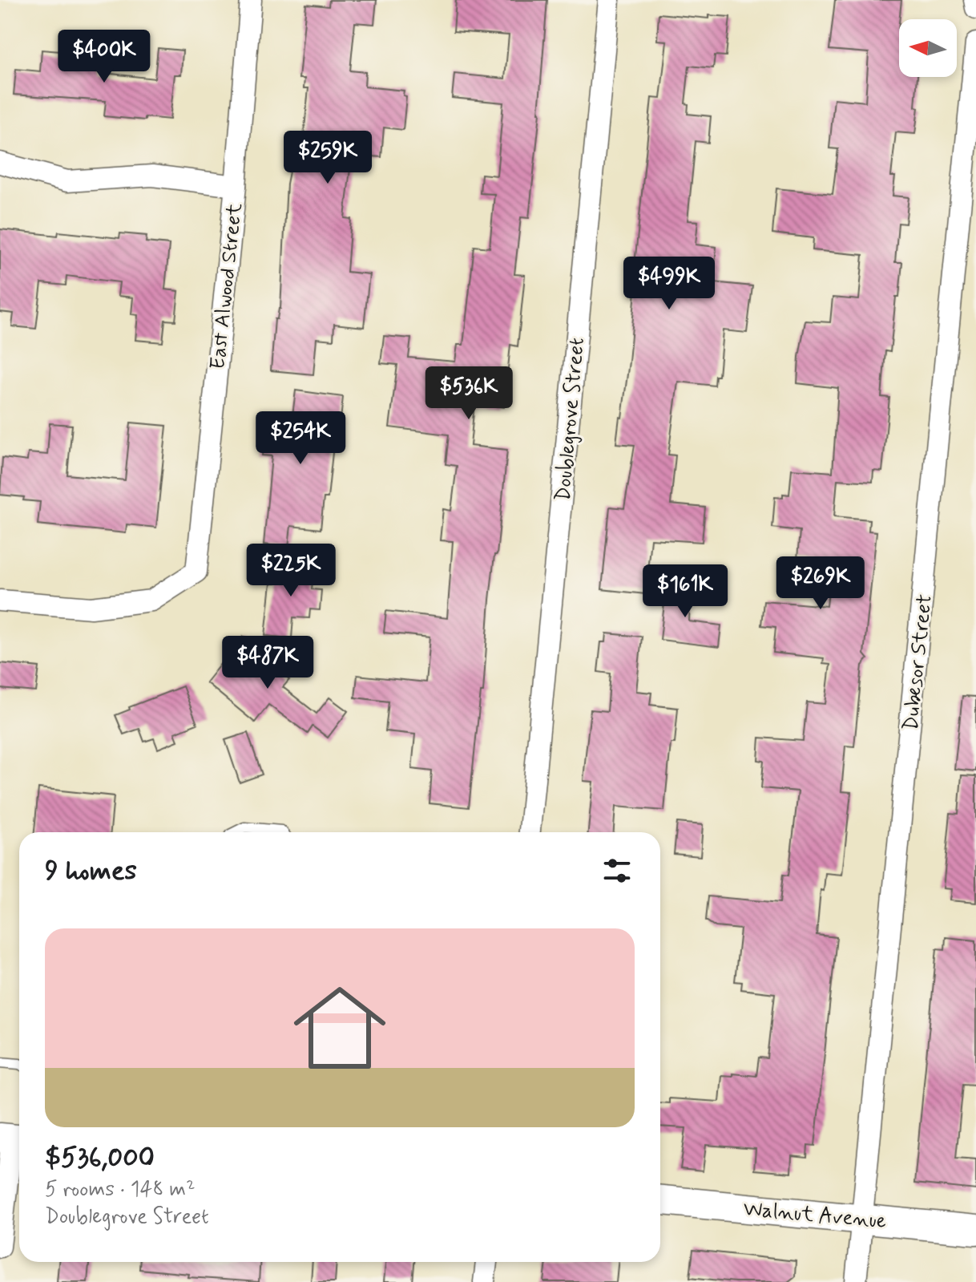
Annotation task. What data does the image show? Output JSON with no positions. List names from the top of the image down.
{
  "streets": {
    "street": [
      "East Alwood Street",
      "Doublegrove Street",
      "Dubesor Street",
      "Walnut Avenue"
    ]
  },
  "crossings": [
    ["Dubesor Street", "Walnut Avenue"]
  ],
  "north": "left",
  "page": {
    "price": [
      "$400K",
      "$259K",
      "$499K",
      "$536K",
      "$254K",
      "$225K",
      "$269K",
      "$161K",
      "$487K"
    ],
    "heading": "9 homes",
    "list": [
      {
        "name": "$536,000",
        "note": "5 rooms · 148 m² · Doublegrove Street"
      }
    ]
  }
}
